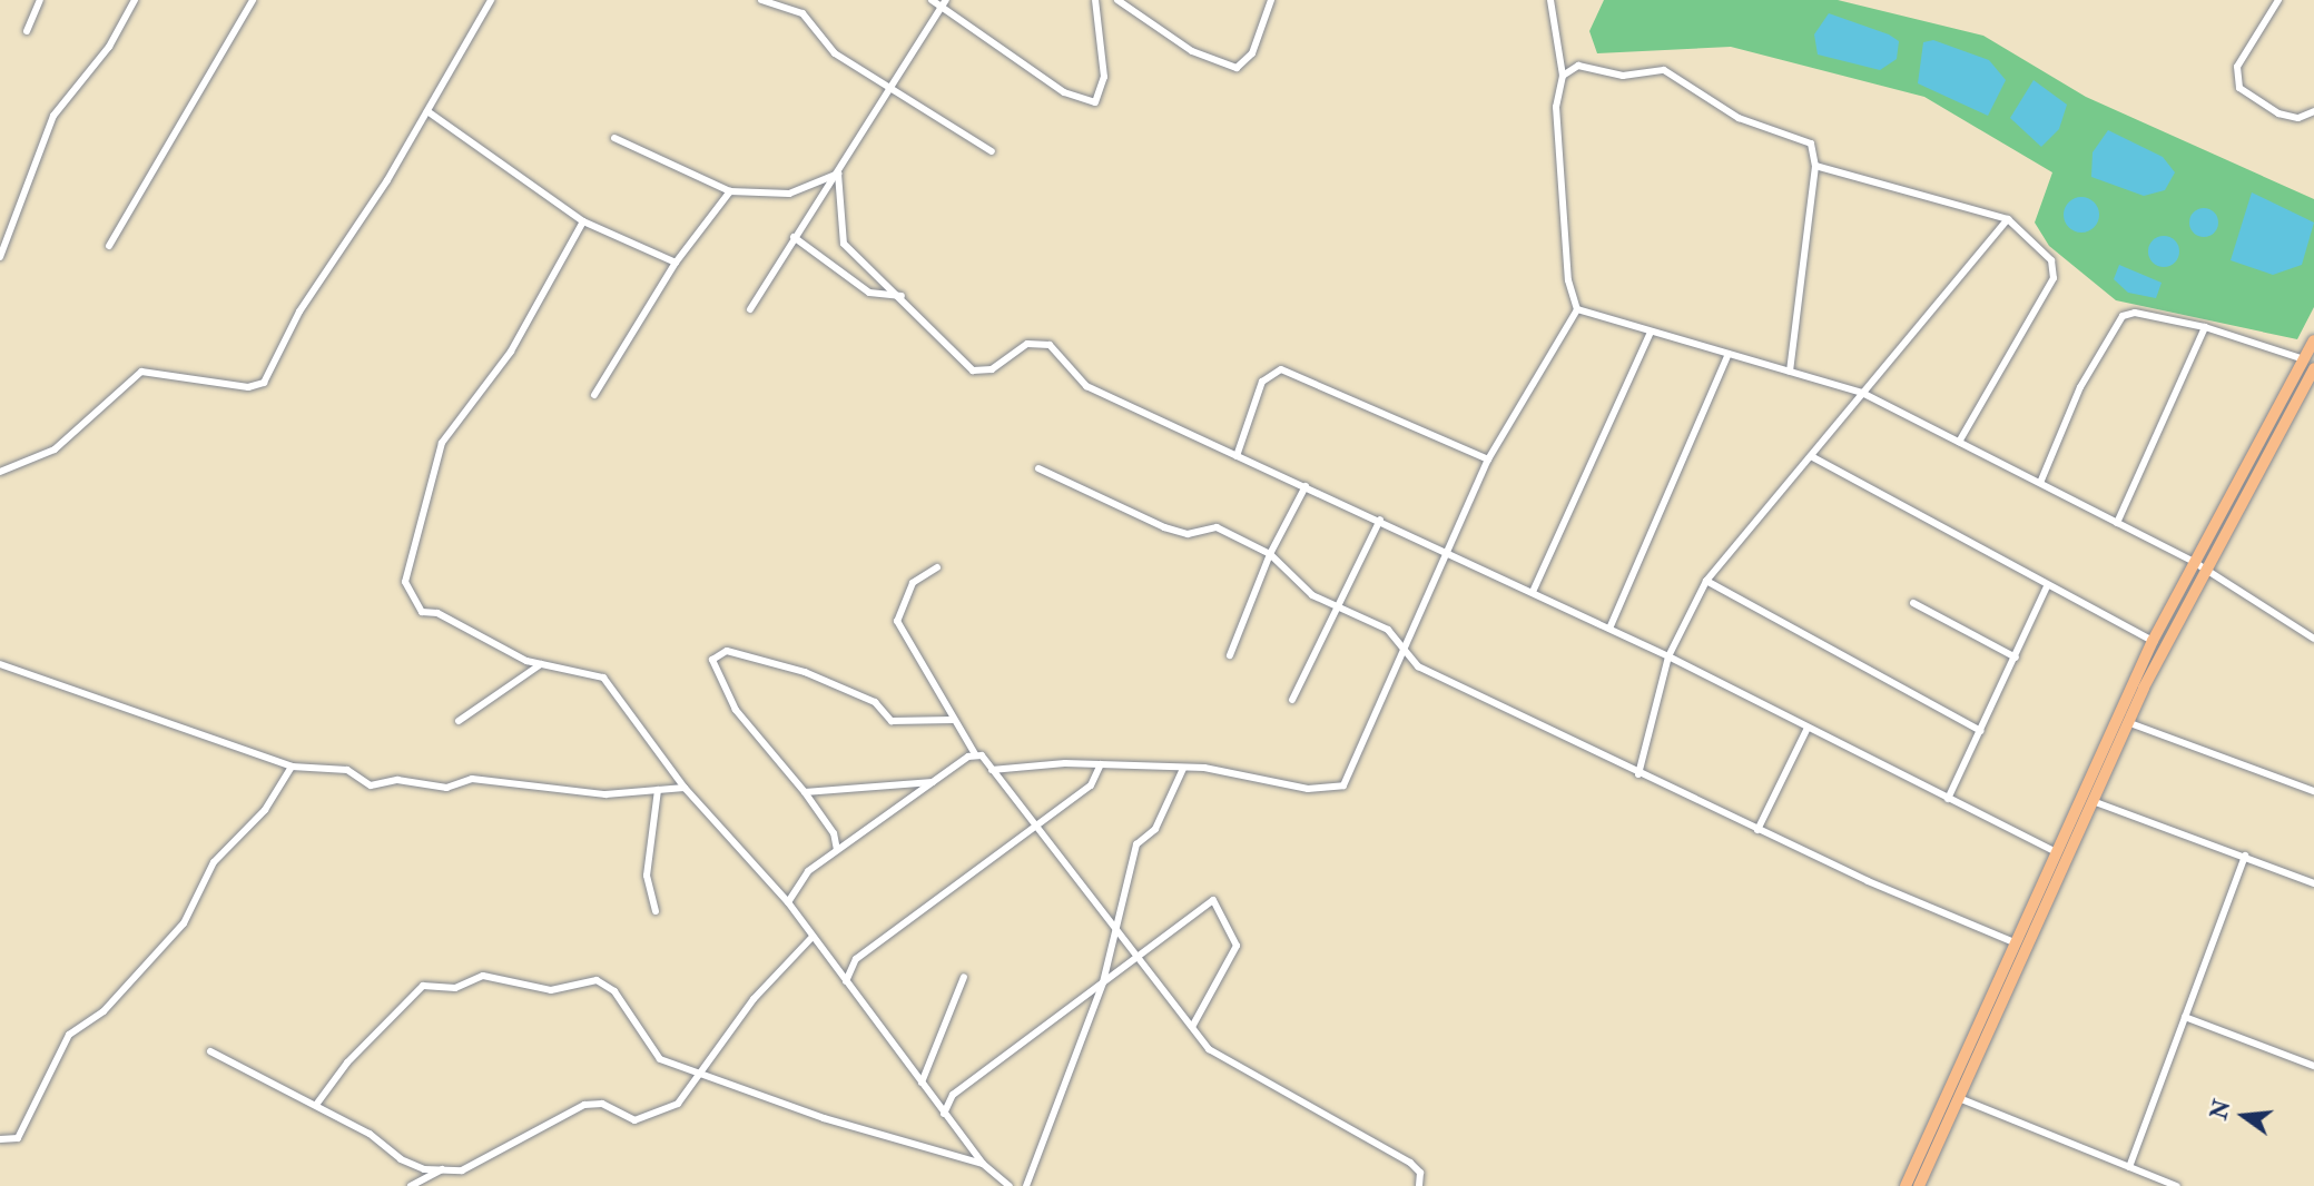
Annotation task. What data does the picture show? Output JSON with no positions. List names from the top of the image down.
{
  "north": "left"
}
